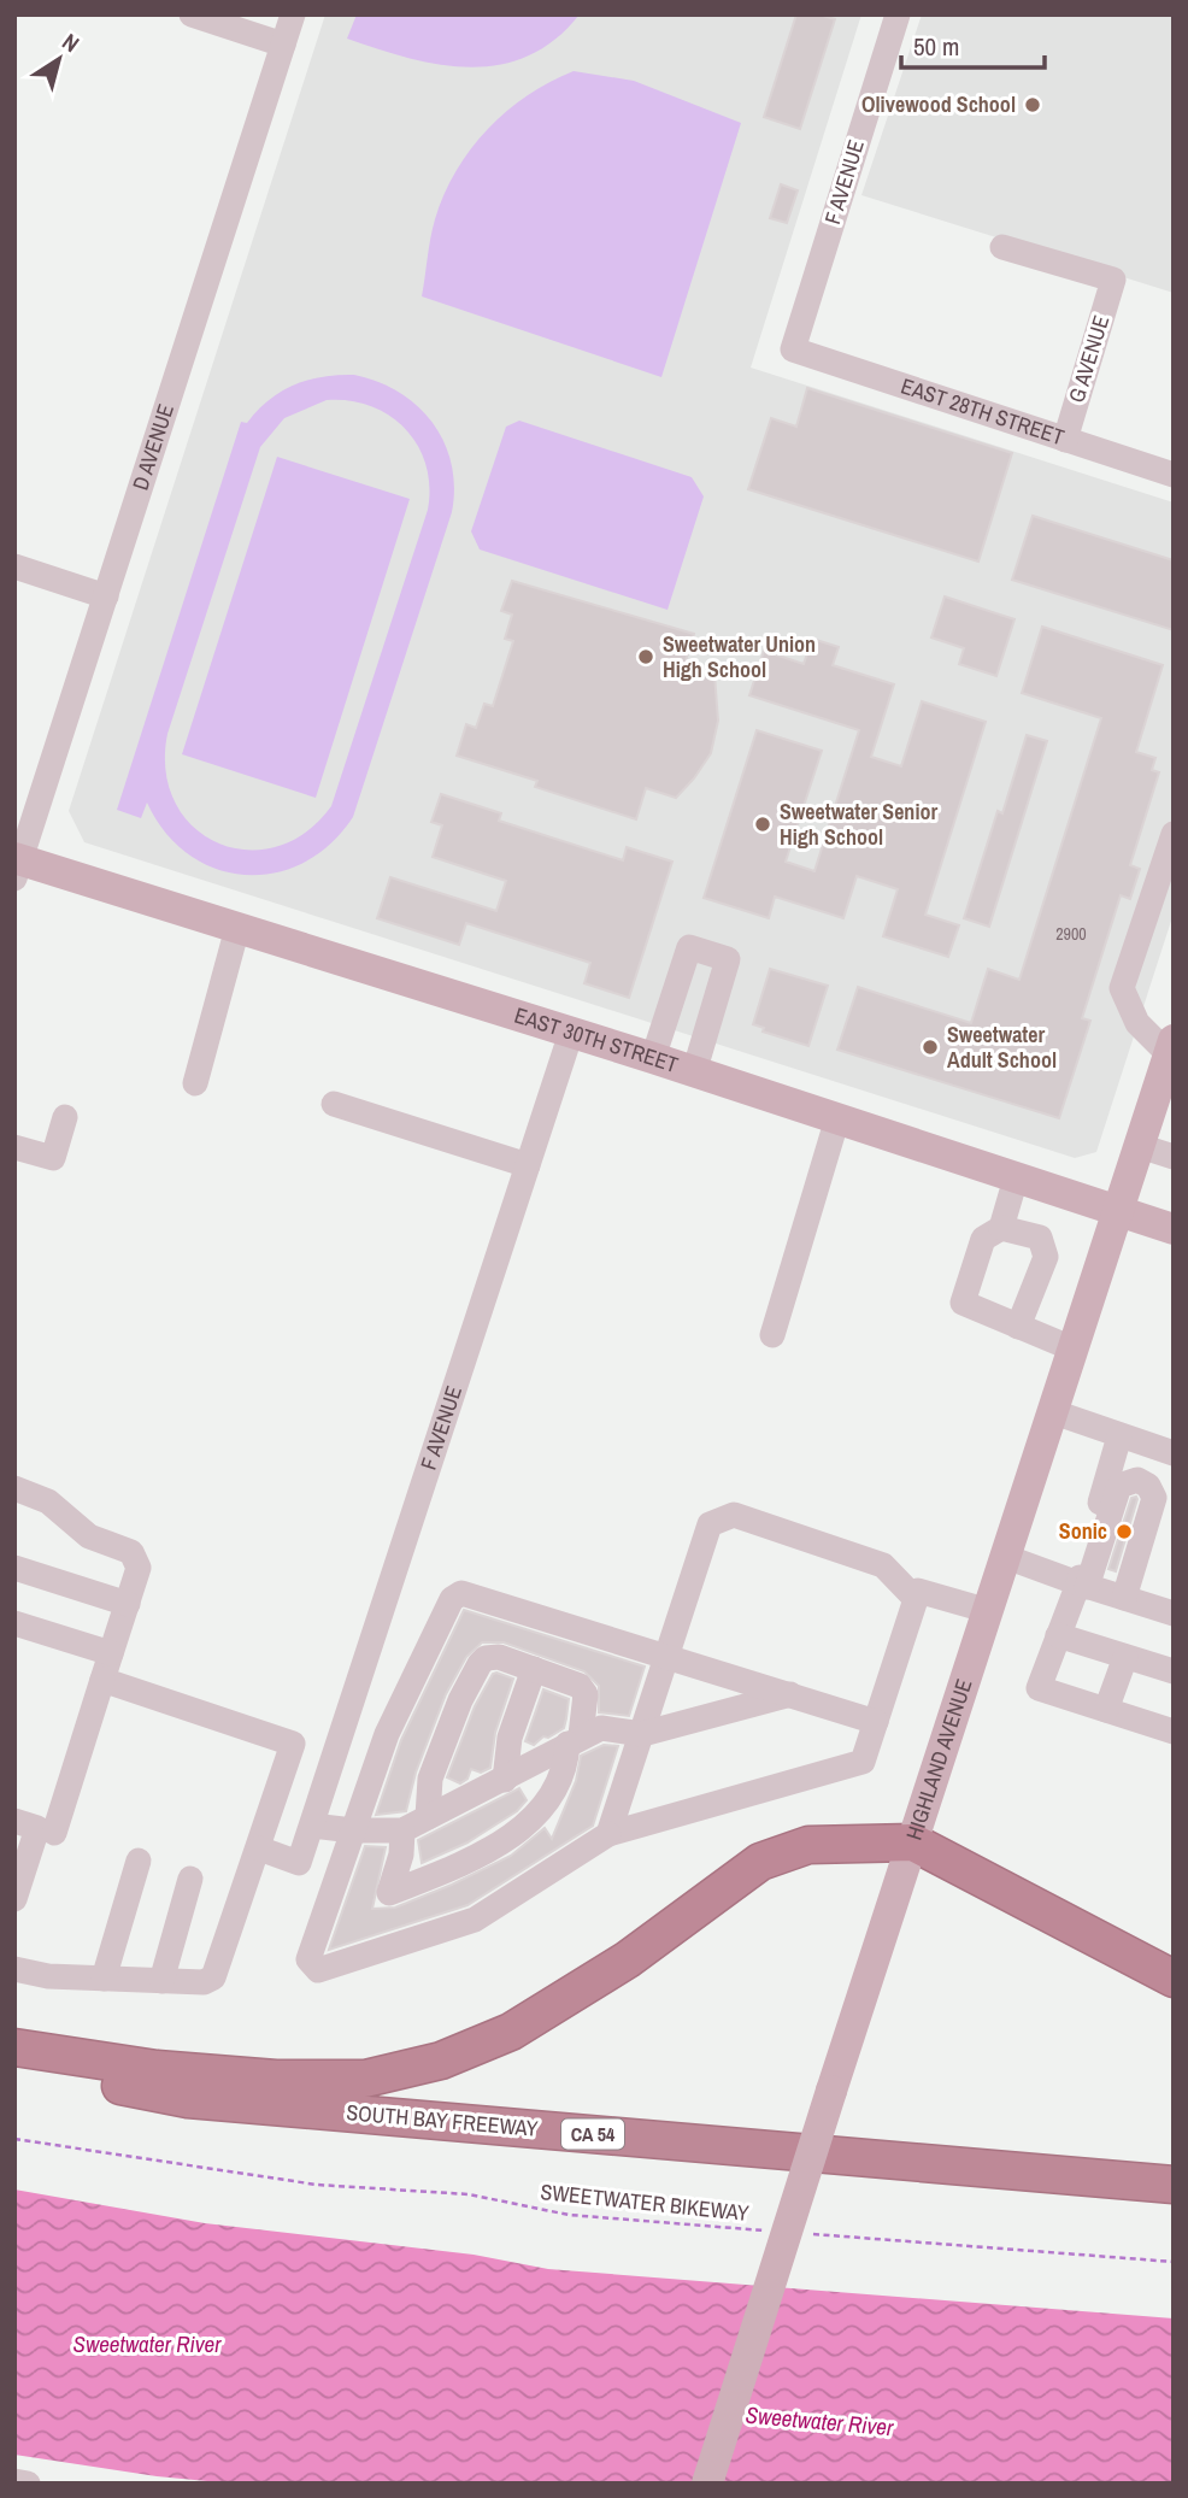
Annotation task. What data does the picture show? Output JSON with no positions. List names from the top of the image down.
{
  "streets": {
    "highway": ["SOUTH BAY FREEWAY", "CA 54"],
    "main road": ["EAST 30TH STREET", "HIGHLAND AVENUE"],
    "street": [
      "F AVENUE",
      "G AVENUE",
      "EAST 28TH STREET",
      "D AVENUE"
    ],
    "path": ["SWEETWATER BIKEWAY"]
  },
  "crossings": [
    ["F AVENUE", "EAST 28TH STREET"],
    ["F AVENUE", "EAST 30TH STREET"],
    ["G AVENUE", "EAST 28TH STREET"],
    ["D AVENUE", "EAST 30TH STREET"],
    ["EAST 30TH STREET", "HIGHLAND AVENUE"]
  ],
  "water": ["Sweetwater River"],
  "places": [
    "Olivewood School",
    "Sweetwater Union High School",
    "Sweetwater Senior High School",
    "Sweetwater Adult School",
    "Sonic"
  ],
  "house_numbers": ["2900"],
  "scale_bar": "50 m",
  "north": "top right"
}
